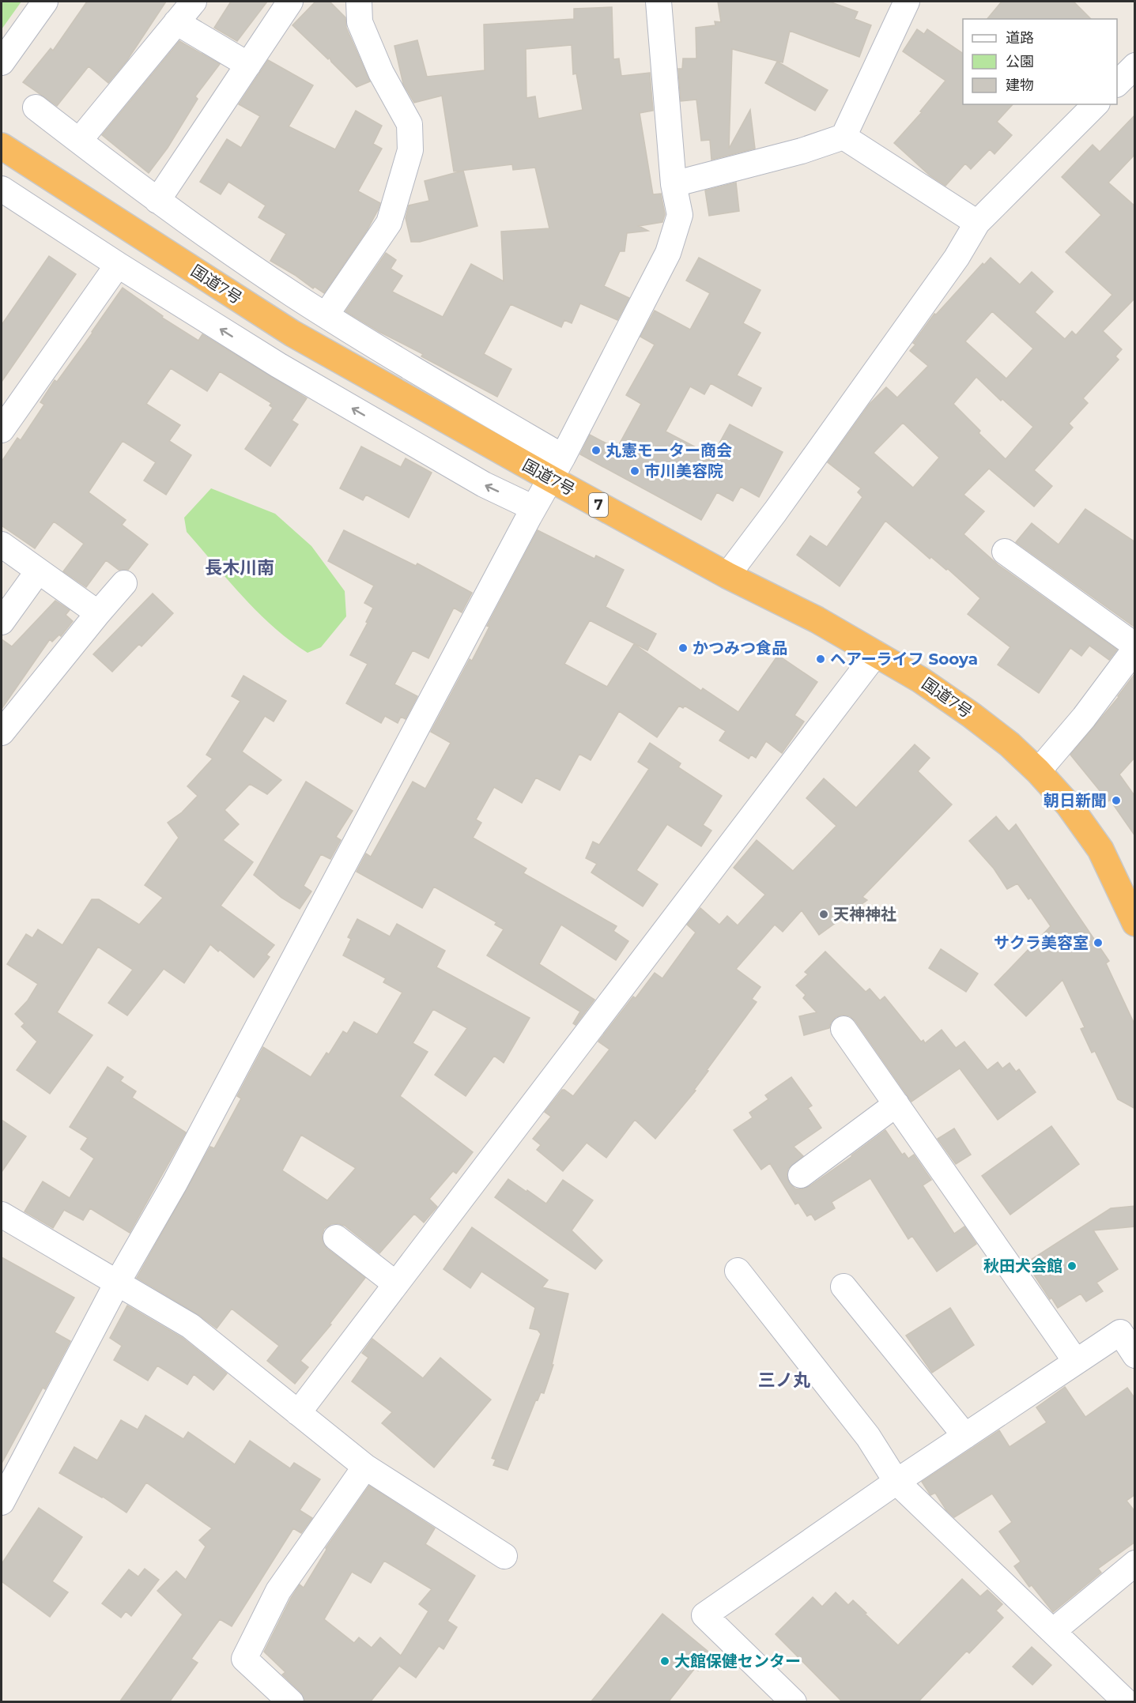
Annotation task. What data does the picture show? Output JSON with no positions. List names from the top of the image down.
{
  "streets": {
    "highway": ["国道7号", "7"]
  },
  "districts": ["長木川南", "三ノ丸"],
  "places": [
    "丸憲モーター商会",
    "市川美容院",
    "かつみつ食品",
    "ヘアーライフ Sooya",
    "朝日新聞",
    "天神神社",
    "サクラ美容室",
    "秋田犬会館",
    "大館保健センター"
  ],
  "legend": ["道路", "公園", "建物"]
}
